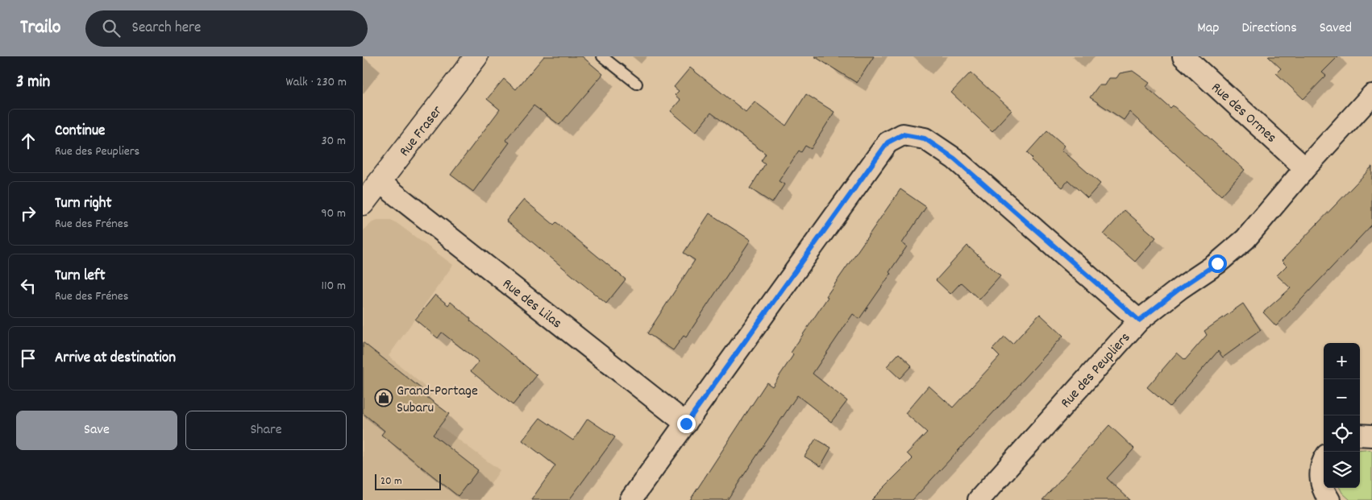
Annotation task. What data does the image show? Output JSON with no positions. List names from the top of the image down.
{
  "streets": {
    "main road": ["Rue Fraser"],
    "street": ["Rue des Ormes", "Rue des Lilas", "Rue des Peupliers"]
  },
  "crossings": [
    ["Rue des Ormes", "Rue des Peupliers"],
    ["Rue Fraser", "Rue des Lilas"]
  ],
  "places": {
    "shop": ["Grand-Portage Subaru"]
  },
  "scale_bar": "20 m",
  "page": {
    "header": "Trailo",
    "search": "Search here",
    "nav": ["Map", "Directions", "Saved"],
    "heading": ["3 min", "Walk · 230 m"],
    "list": [
      ["Continue", "Rue des Peupliers", "30 m"],
      ["Turn right", "Rue des Frénes", "90 m"],
      ["Turn left", "Rue des Frénes", "110 m"],
      "Arrive at destination"
    ],
    "map_buttons": ["+", "−"],
    "buttons": ["Save", "Share"],
    "scale": "20 m"
  }
}
